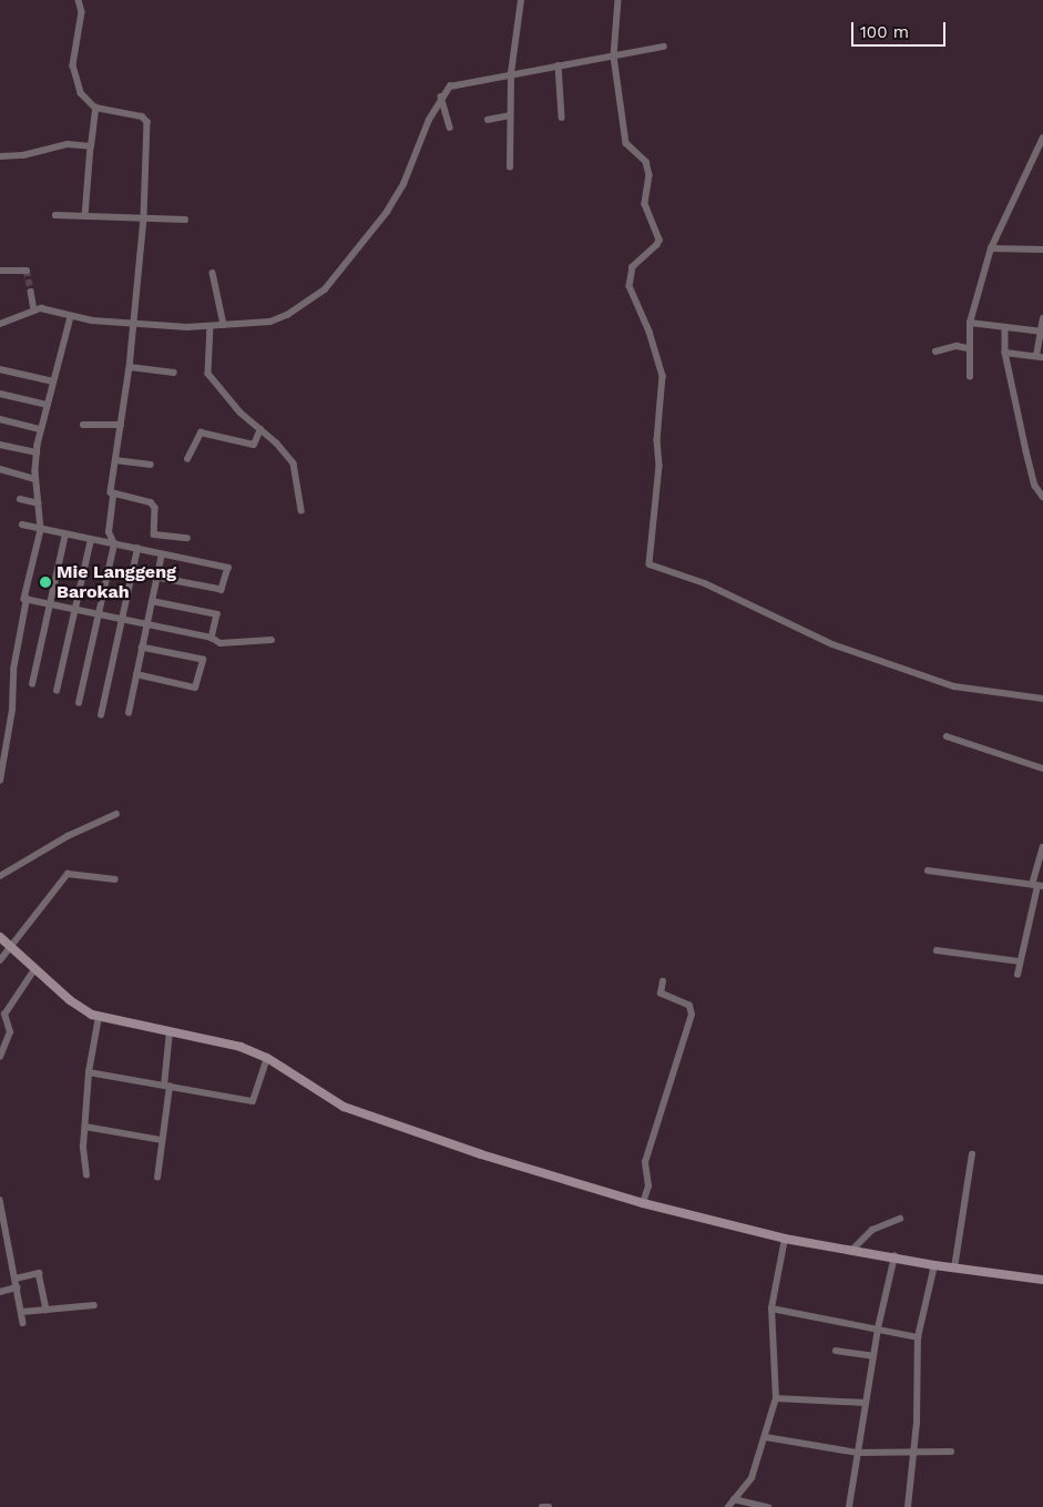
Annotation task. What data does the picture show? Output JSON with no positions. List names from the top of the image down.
{
  "places": ["Mie Langgeng Barokah"],
  "scale_bar": "100 m"
}
